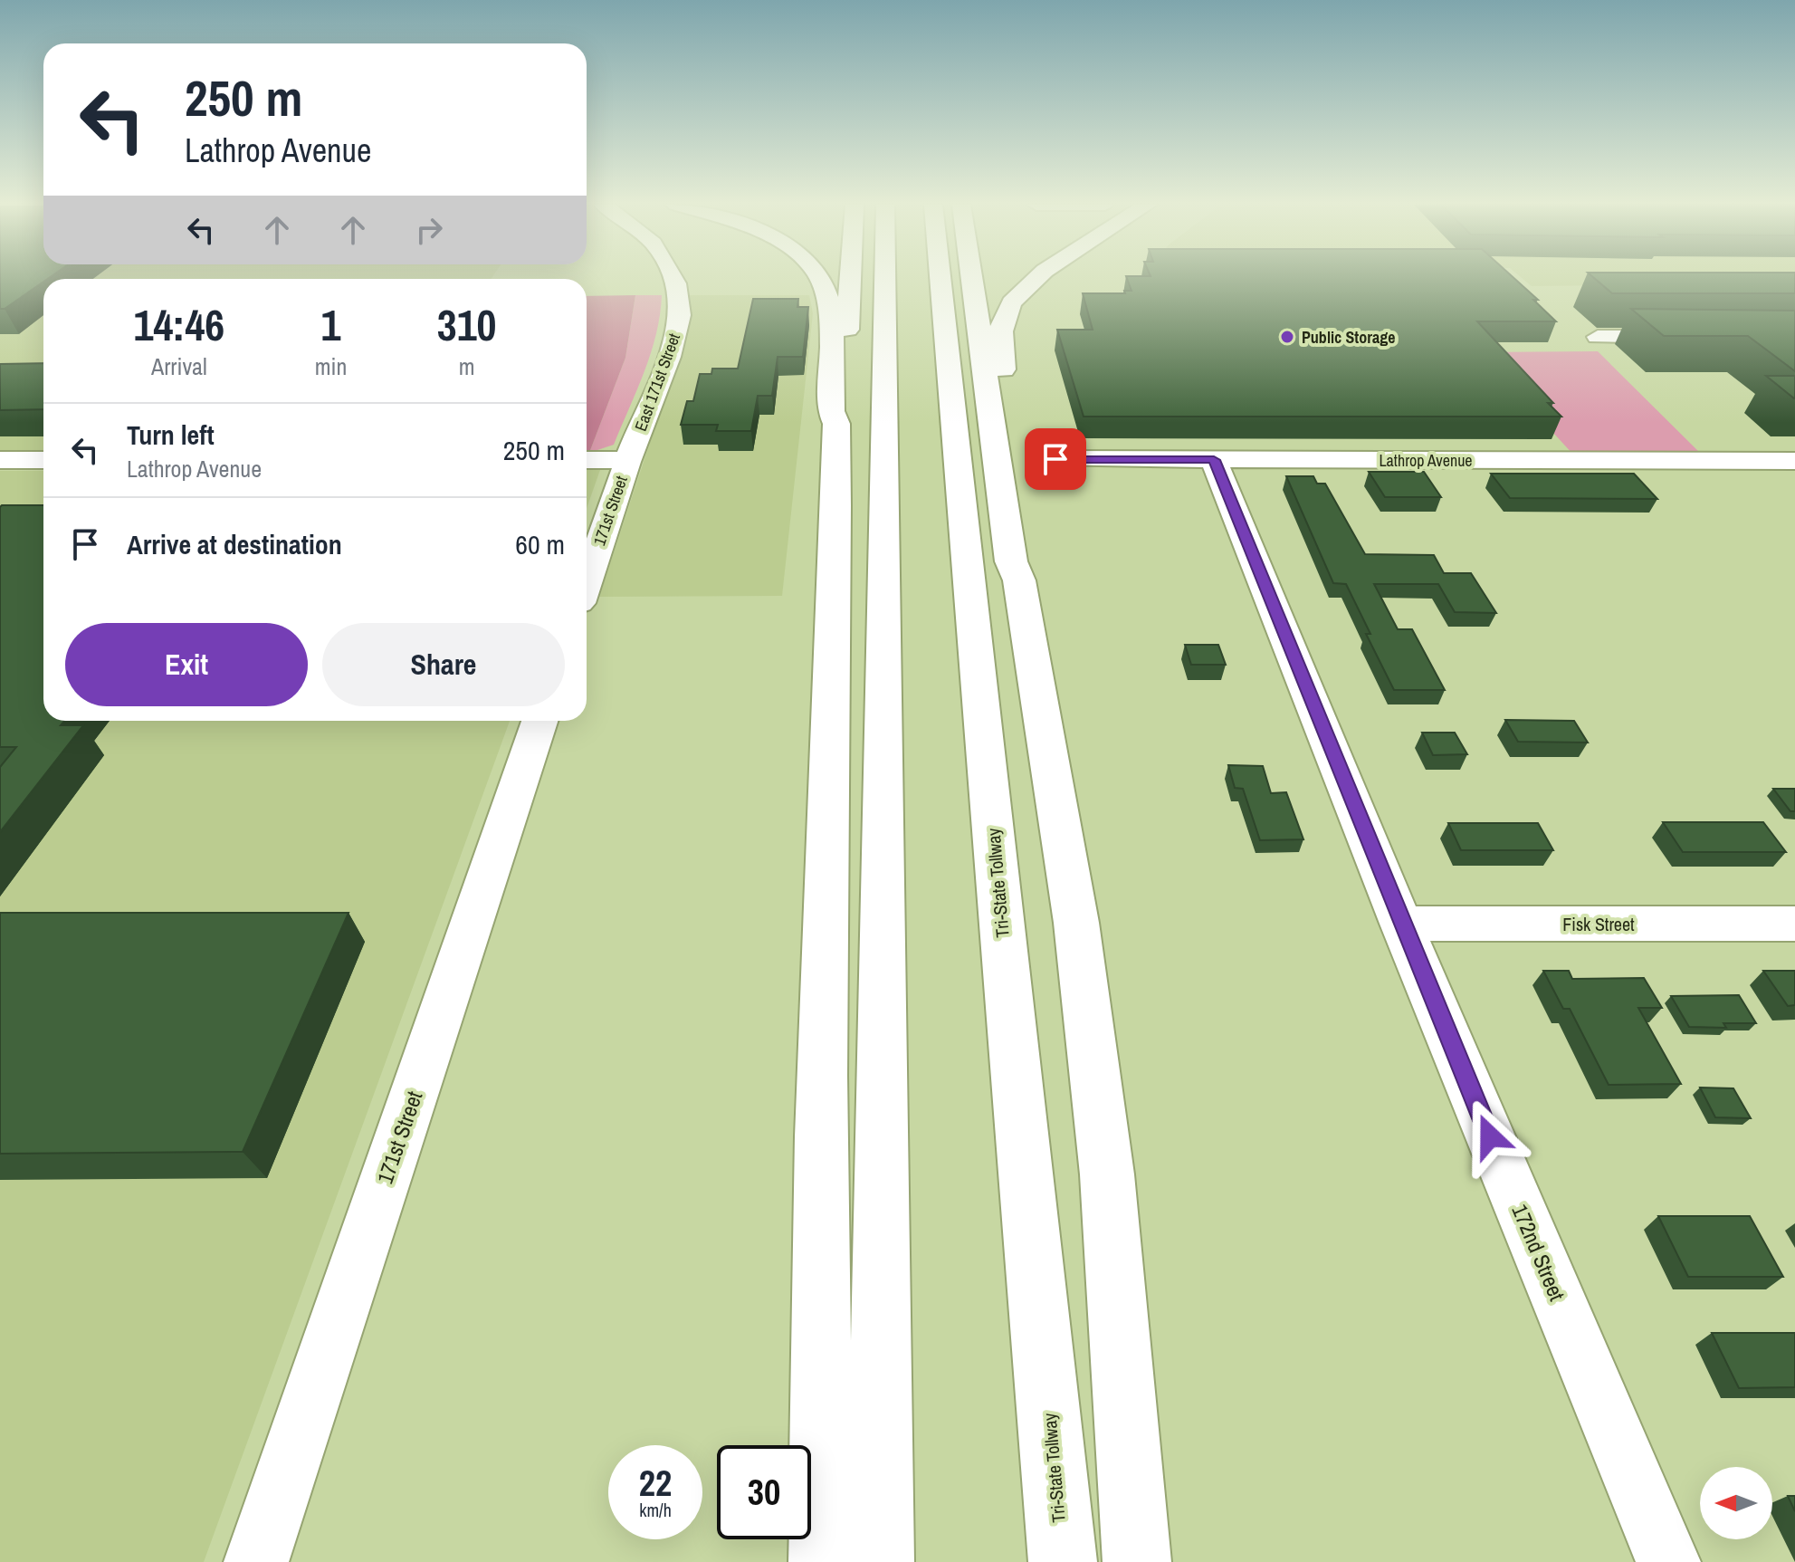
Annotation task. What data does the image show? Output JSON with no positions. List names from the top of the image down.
{
  "streets": {
    "highway": ["Tri-State Tollway"],
    "street": [
      "East 171st Street",
      "Lathrop Avenue",
      "171st Street",
      "Fisk Street",
      "172nd Street"
    ]
  },
  "crossings": [
    ["East 171st Street", "171st Street"],
    ["Lathrop Avenue", "172nd Street"],
    ["Fisk Street", "172nd Street"]
  ],
  "places": ["Public Storage"],
  "north": "left",
  "page": {
    "turn": ["250 m", "Lathrop Avenue"],
    "eta": [
      "14:46",
      "Arrival",
      "1",
      "min",
      "310",
      "m"
    ],
    "list": [
      {
        "name": "Turn left",
        "note": "Lathrop Avenue",
        "value": "250 m"
      },
      {
        "name": "Arrive at destination",
        "value": "60 m"
      }
    ],
    "buttons": ["Exit", "Share"],
    "speed": "22 km/h",
    "limit": "30"
  }
}
